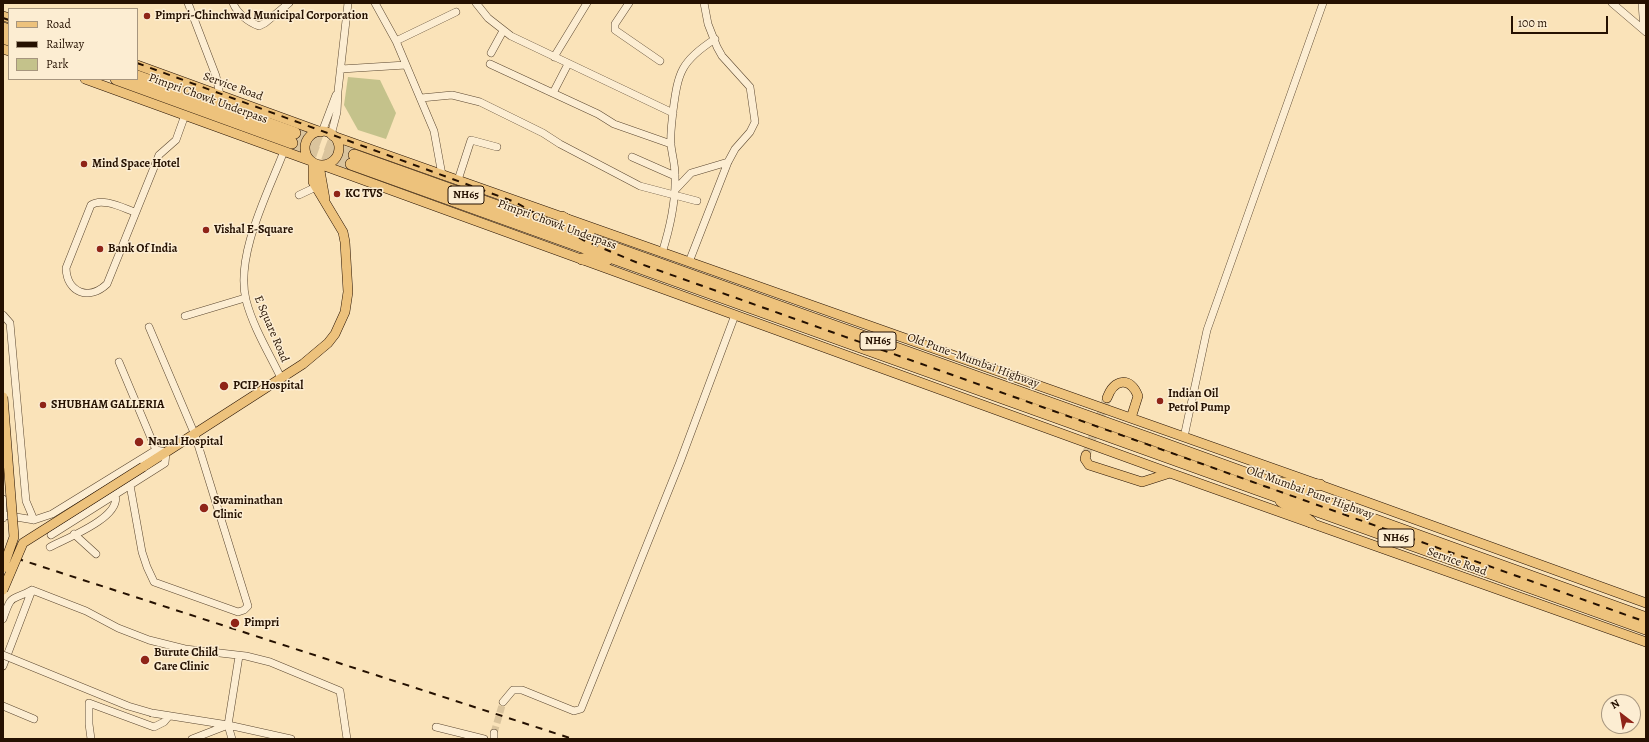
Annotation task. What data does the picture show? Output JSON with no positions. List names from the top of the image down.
{
  "streets": {
    "highway": [
      "Pimpri Chowk Underpass",
      "NH65",
      "Old Pune–Mumbai Highway",
      "Old Mumbai Pune Highway"
    ],
    "main road": ["Service Road"],
    "street": ["E Square Road"]
  },
  "crossings": [
    ["Pimpri Chowk Underpass", "E Square Road"],
    ["Pimpri Chowk Underpass", "Old Pune–Mumbai Highway"],
    ["Old Pune–Mumbai Highway", "Old Mumbai Pune Highway"]
  ],
  "places": [
    "Pimpri-Chinchwad Municipal Corporation",
    "Mind Space Hotel",
    "KC TVS",
    "Vishal E-Square",
    "Bank Of India",
    "PCIP Hospital",
    "Indian Oil Petrol Pump",
    "SHUBHAM GALLERIA",
    "Nanal Hospital",
    "Swaminathan Clinic",
    "Pimpri",
    "Burute Child Care Clinic"
  ],
  "legend": ["Road", "Railway", "Park"],
  "scale_bar": "100 m",
  "north": "top left"
}
